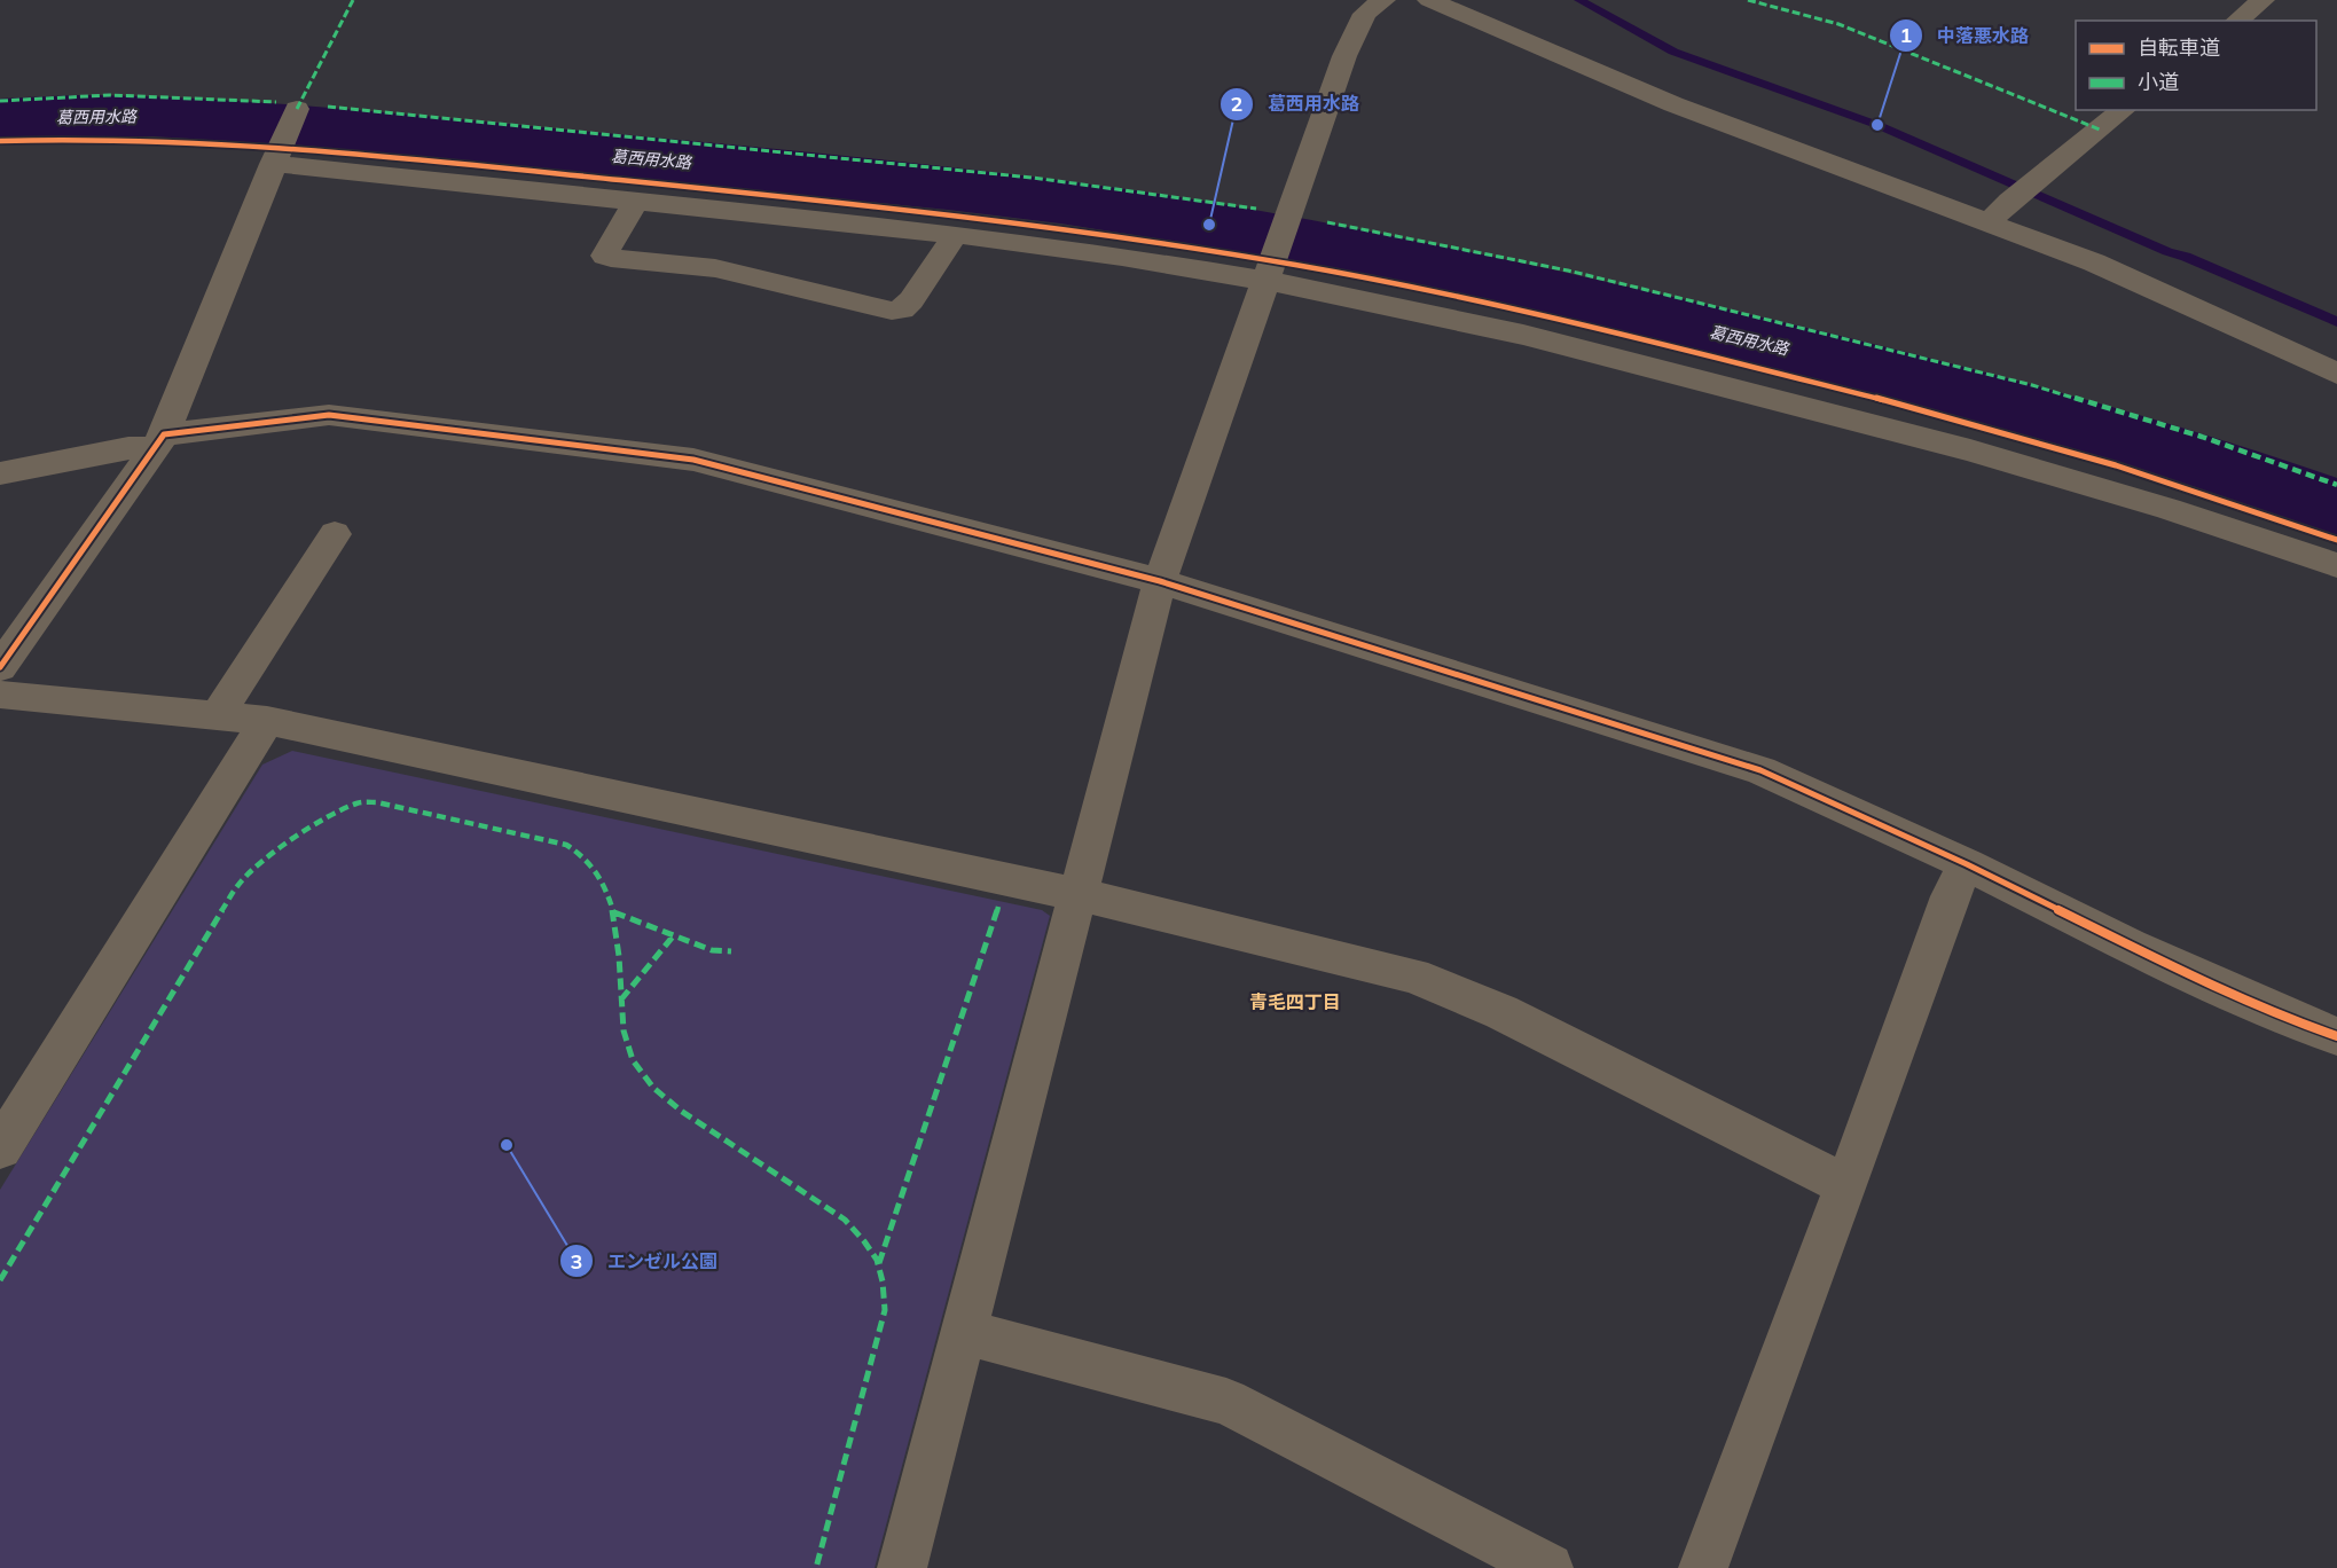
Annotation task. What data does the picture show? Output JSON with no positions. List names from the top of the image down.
{
  "districts": ["青毛四丁目"],
  "water": ["葛西用水路"],
  "places": ["中落悪水路", "葛西用水路", "エンゼル公園"],
  "legend": ["自転車道", "小道"]
}
